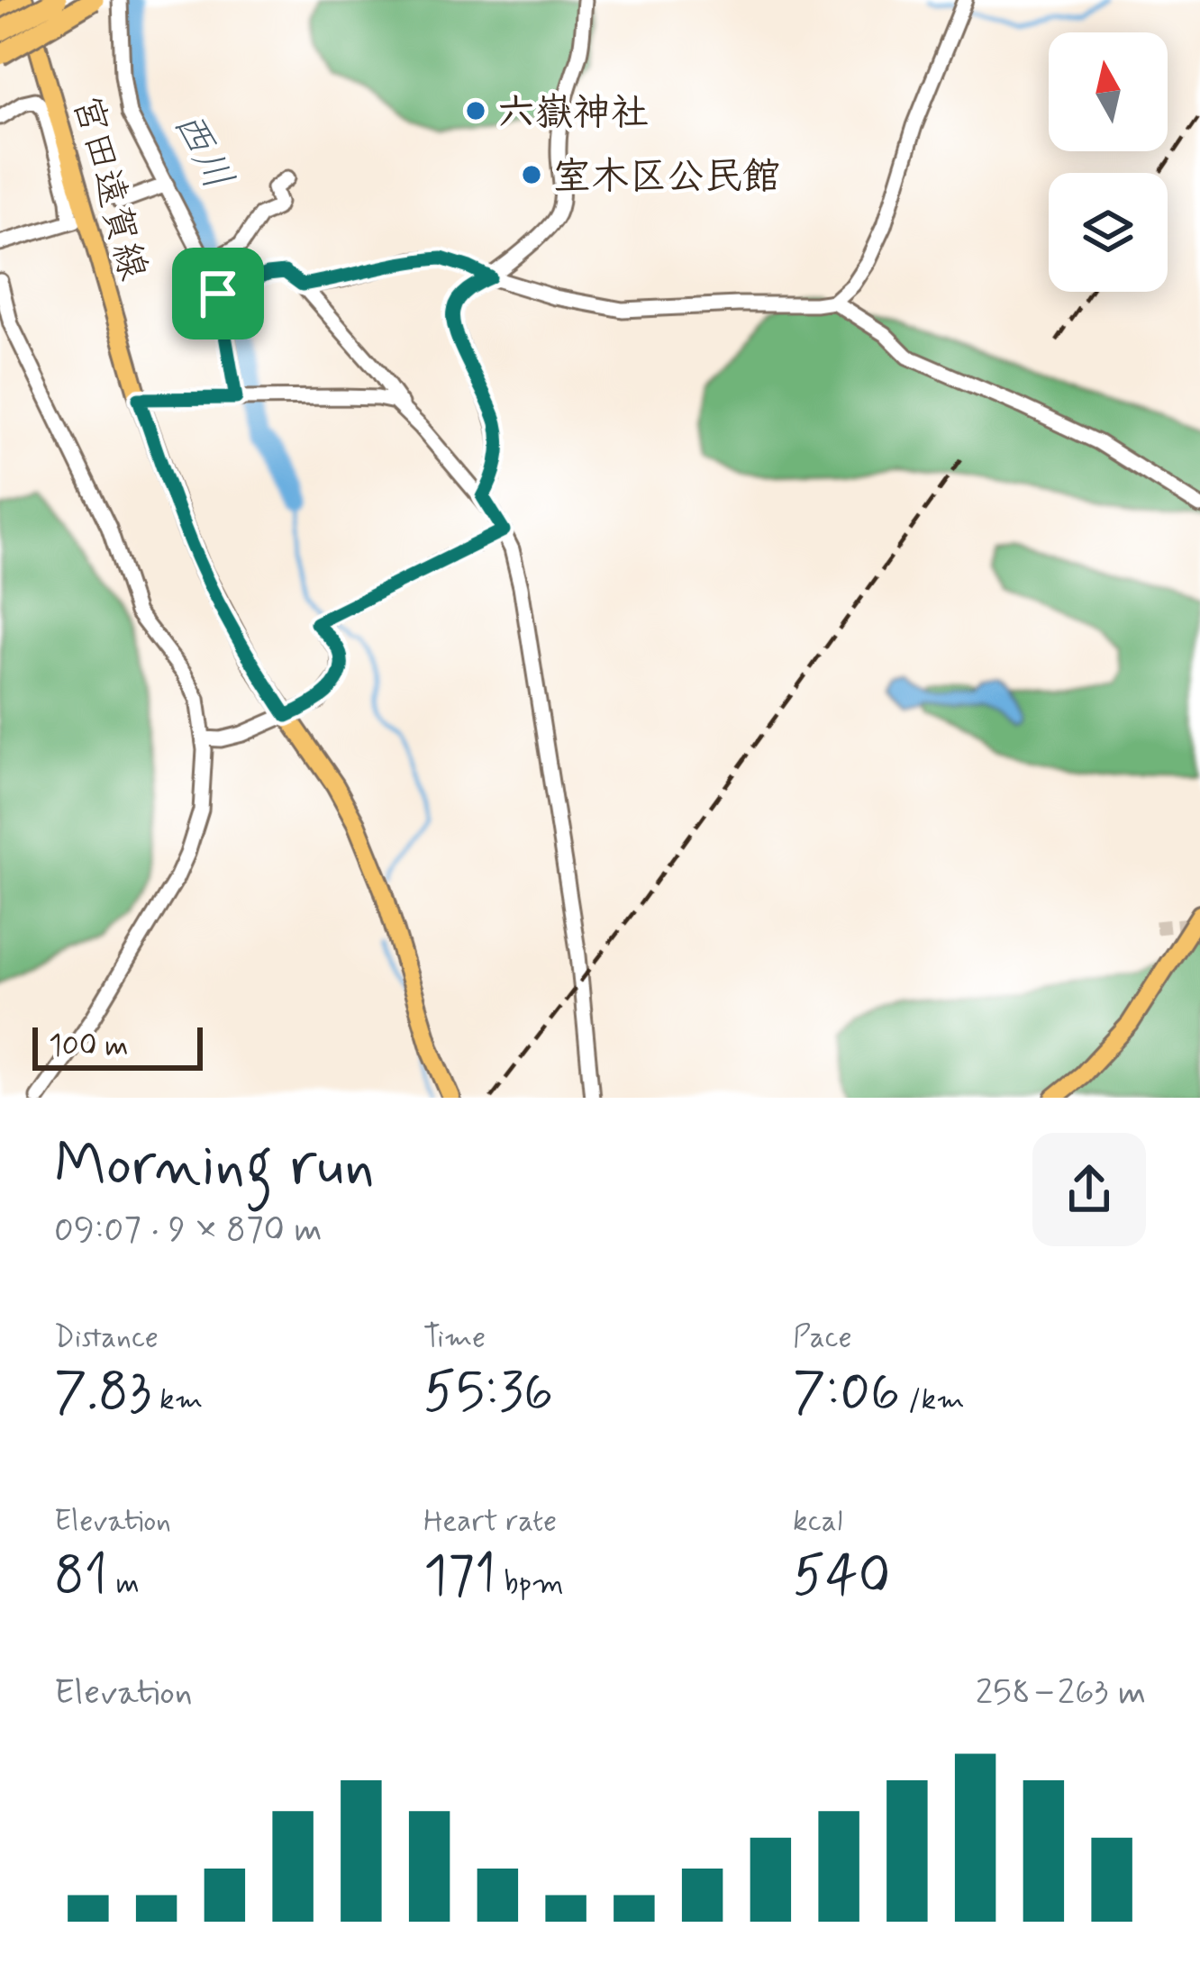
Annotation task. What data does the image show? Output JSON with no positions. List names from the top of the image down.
{
  "streets": {
    "main road": ["宮田遠賀線"]
  },
  "water": ["西川"],
  "places": ["六嶽神社", "室木区公民館"],
  "scale_bar": "100 m",
  "north": "top",
  "page": {
    "scale": "100 m",
    "heading": ["Morning run", "09:07 · 9 × 870 m"],
    "stats": [
      ["Distance", "7.83 km"],
      ["Time", "55:36"],
      ["Pace", "7:06 /km"],
      ["Elevation", "81 m"],
      ["Heart rate", "171 bpm"],
      ["kcal", "540"]
    ],
    "chart": ["Elevation", "258–263 m"]
  }
}
